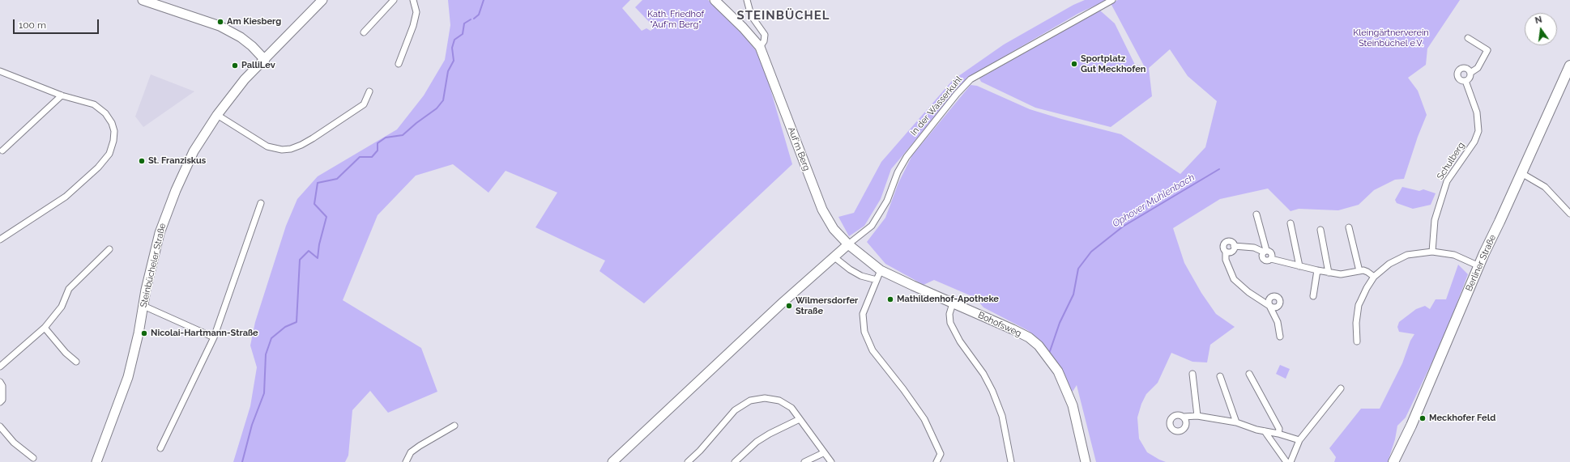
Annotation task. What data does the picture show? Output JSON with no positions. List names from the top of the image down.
{
  "streets": {
    "main road": ["Berliner Straße"],
    "street": [
      "In der Wasserkuhl",
      "Auf'm Berg",
      "Schulberg",
      "Steinbücheler Straße",
      "Bohofsweg"
    ]
  },
  "crossings": [
    ["In der Wasserkuhl", "Auf'm Berg"],
    ["In der Wasserkuhl", "Bohofsweg"],
    ["Auf'm Berg", "Bohofsweg"]
  ],
  "districts": ["STEINBÜCHEL"],
  "water": ["Ophover Mühlenbach"],
  "parks": ["Kath. Friedhof \"Auf'm Berg\"", "Kleingärtnerverein Steinbüchel e.V."],
  "places": [
    "Am Kiesberg",
    "Sportplatz Gut Meckhofen",
    "PalliLev",
    "St. Franziskus",
    "Mathildenhof-Apotheke",
    "Wilmersdorfer Straße",
    "Nicolai-Hartmann-Straße",
    "Meckhofer Feld"
  ],
  "scale_bar": "100 m",
  "north": "top"
}
